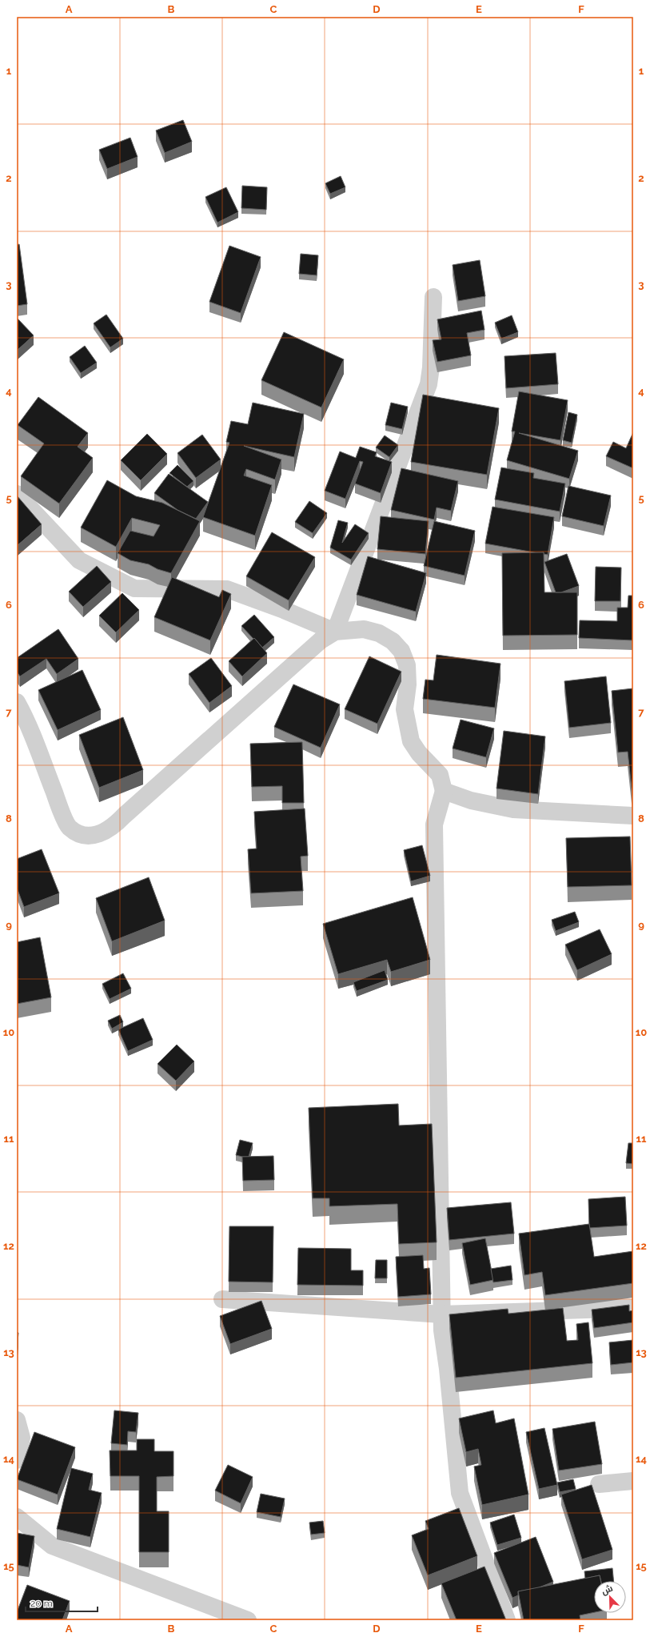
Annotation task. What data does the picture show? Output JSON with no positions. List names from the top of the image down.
{
  "scale_bar": "20 m",
  "north": "top left",
  "grid": {
    "columns": [
      "A",
      "B",
      "C",
      "D",
      "E",
      "F"
    ],
    "rows": [
      "1",
      "2",
      "3",
      "4",
      "5",
      "6",
      "7",
      "8",
      "9",
      "10",
      "11",
      "12",
      "13",
      "14",
      "15"
    ]
  }
}
